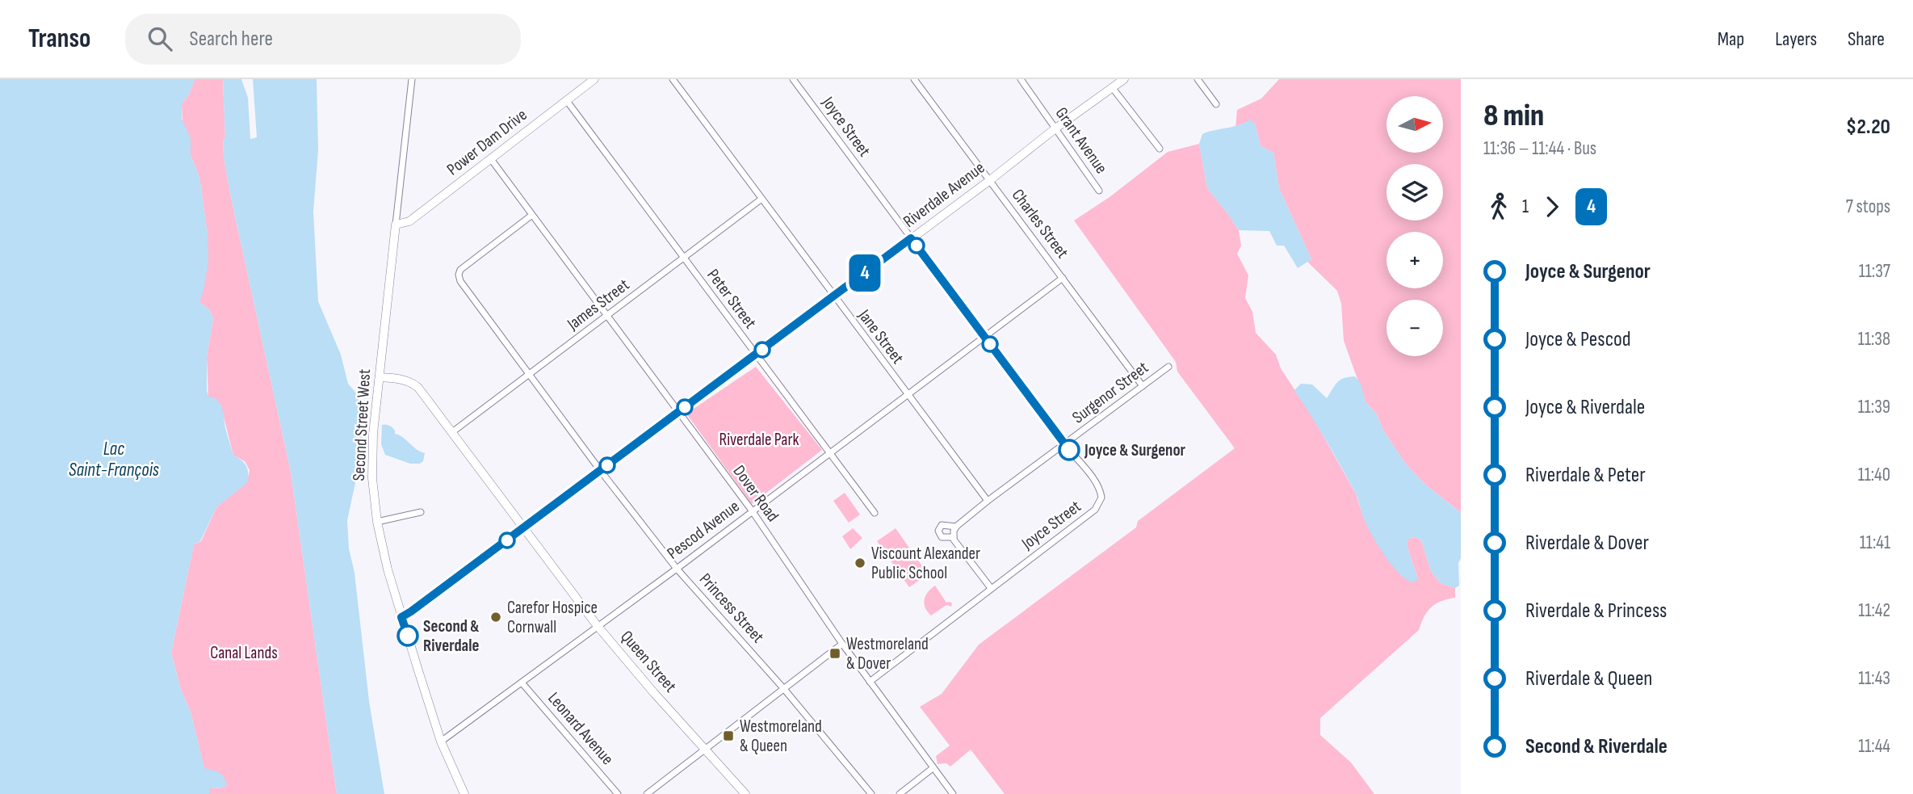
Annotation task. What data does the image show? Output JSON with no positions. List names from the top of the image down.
{
  "streets": {
    "street": [
      "Joyce Street",
      "Grant Avenue",
      "Power Dam Drive",
      "Riverdale Avenue",
      "Charles Street",
      "Peter Street",
      "James Street",
      "Jane Street",
      "Surgenor Street",
      "Second Street West",
      "Dover Road",
      "Pescod Avenue",
      "Princess Street",
      "Queen Street",
      "Leonard Avenue"
    ]
  },
  "crossings": [
    ["Joyce Street", "Riverdale Avenue"],
    ["Joyce Street", "Surgenor Street"],
    ["Joyce Street", "Dover Road"],
    ["Joyce Street", "Pescod Avenue"],
    ["Grant Avenue", "Riverdale Avenue"],
    ["Power Dam Drive", "Peter Street"],
    ["Power Dam Drive", "Second Street West"],
    ["Power Dam Drive", "Dover Road"],
    ["Riverdale Avenue", "Charles Street"],
    ["Riverdale Avenue", "Peter Street"],
    ["Riverdale Avenue", "Jane Street"],
    ["Riverdale Avenue", "Second Street West"],
    ["Riverdale Avenue", "Dover Road"],
    ["Riverdale Avenue", "Princess Street"],
    ["Riverdale Avenue", "Queen Street"],
    ["Charles Street", "Surgenor Street"],
    ["Charles Street", "Pescod Avenue"],
    ["Peter Street", "James Street"],
    ["Peter Street", "Pescod Avenue"],
    ["James Street", "Jane Street"],
    ["James Street", "Dover Road"],
    ["James Street", "Princess Street"],
    ["James Street", "Queen Street"],
    ["Jane Street", "Surgenor Street"],
    ["Jane Street", "Pescod Avenue"],
    ["Second Street West", "Pescod Avenue"],
    ["Second Street West", "Queen Street"],
    ["Dover Road", "Pescod Avenue"],
    ["Dover Road", "Princess Street"],
    ["Pescod Avenue", "Princess Street"],
    ["Pescod Avenue", "Queen Street"],
    ["Pescod Avenue", "Leonard Avenue"]
  ],
  "water": ["Lac Saint-François"],
  "parks": ["Riverdale Park", "Canal Lands"],
  "places": {
    "other": [
      "Joyce & Surgenor",
      "Viscount Alexander Public School",
      "Carefor Hospice Cornwall",
      "Second & Riverdale"
    ],
    "transit": ["Westmoreland & Dover", "Westmoreland & Queen"]
  },
  "lines": ["bus line 4"],
  "north": "right",
  "page": {
    "header": "Transo",
    "search": "Search here",
    "nav": ["Map", "Layers", "Share"],
    "on_map": "4",
    "heading": ["8 min", "11:36 – 11:44 · Bus", "$2.20"],
    "map_buttons": ["+", "−"],
    "legs": ["1", "4", "7 stops"],
    "list": [
      {
        "name": "Joyce & Surgenor",
        "value": "11:37"
      },
      {
        "name": "Joyce & Pescod",
        "value": "11:38"
      },
      {
        "name": "Joyce & Riverdale",
        "value": "11:39"
      },
      {
        "name": "Riverdale & Peter",
        "value": "11:40"
      },
      {
        "name": "Riverdale & Dover",
        "value": "11:41"
      },
      {
        "name": "Riverdale & Princess",
        "value": "11:42"
      },
      {
        "name": "Riverdale & Queen",
        "value": "11:43"
      },
      {
        "name": "Second & Riverdale",
        "value": "11:44"
      }
    ]
  }
}
